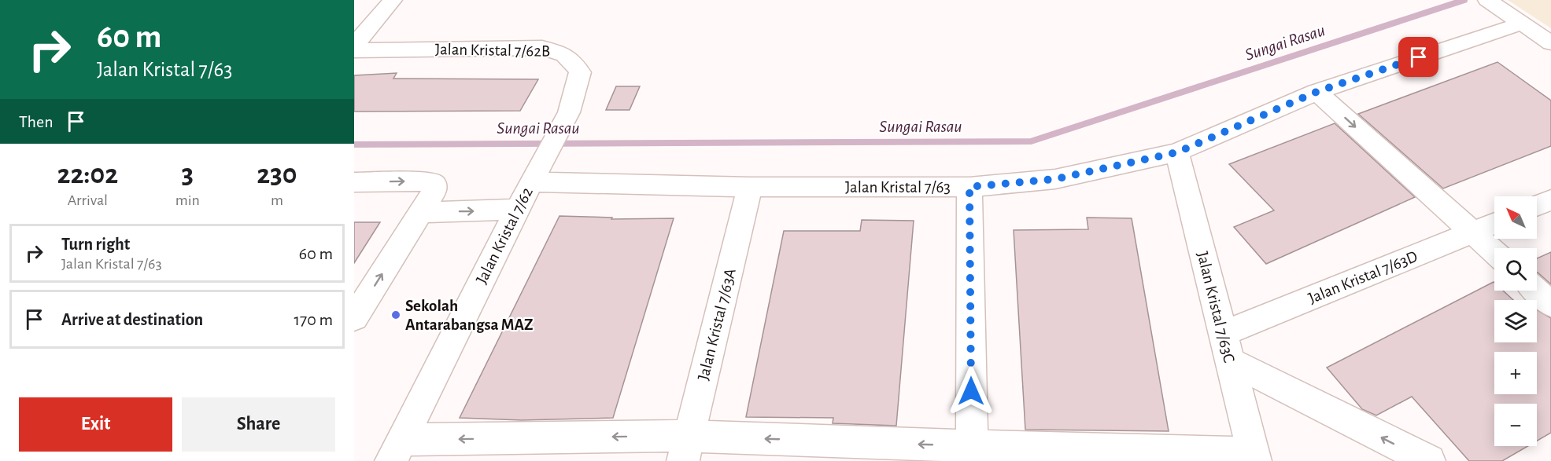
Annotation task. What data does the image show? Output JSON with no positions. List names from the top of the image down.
{
  "streets": {
    "street": [
      "Jalan Kristal 7/62B",
      "Jalan Kristal 7/63",
      "Jalan Kristal 7/62",
      "Jalan Kristal 7/63D",
      "Jalan Kristal 7/63C",
      "Jalan Kristal 7/63A"
    ]
  },
  "crossings": [
    ["Jalan Kristal 7/62B", "Jalan Kristal 7/62"],
    ["Jalan Kristal 7/63", "Jalan Kristal 7/62"],
    ["Jalan Kristal 7/63", "Jalan Kristal 7/63C"],
    ["Jalan Kristal 7/63", "Jalan Kristal 7/63A"],
    ["Jalan Kristal 7/63D", "Jalan Kristal 7/63C"]
  ],
  "water": ["Sungai Rasau"],
  "places": ["Sekolah Antarabangsa MAZ"],
  "north": "top left",
  "page": {
    "turn": ["60 m", "Jalan Kristal 7/63"],
    "then": "Then",
    "eta": [
      "22:02",
      "Arrival",
      "3",
      "min",
      "230",
      "m"
    ],
    "map_buttons": ["+", "−"],
    "list": [
      {
        "name": "Turn right",
        "note": "Jalan Kristal 7/63",
        "value": "60 m"
      },
      {
        "name": "Arrive at destination",
        "value": "170 m"
      }
    ],
    "buttons": ["Exit", "Share"]
  }
}
